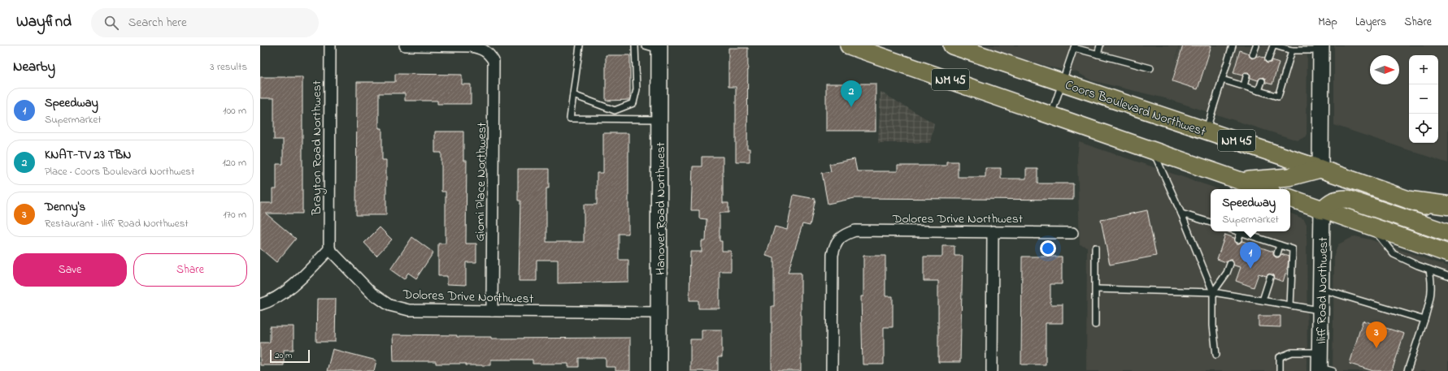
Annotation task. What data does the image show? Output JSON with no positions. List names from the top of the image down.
{
  "streets": {
    "main road": ["NM 45", "Coors Boulevard Northwest"],
    "street": [
      "Brayton Road Northwest",
      "Giomi Place Northwest",
      "Hanover Road Northwest",
      "Dolores Drive Northwest",
      "Iliff Road Northwest"
    ]
  },
  "crossings": [
    ["Brayton Road Northwest", "Dolores Drive Northwest"],
    ["Giomi Place Northwest", "Dolores Drive Northwest"],
    ["Hanover Road Northwest", "Dolores Drive Northwest"]
  ],
  "scale_bar": "20 m",
  "north": "right",
  "page": {
    "header": "Wayfind",
    "search": "Search here",
    "nav": ["Map", "Layers", "Share"],
    "heading": ["Nearby", "3 results"],
    "map_buttons": ["+", "−"],
    "pins": ["2", "1", "3"],
    "list": [
      {
        "mark": "1",
        "name": "Speedway",
        "note": "Supermarket",
        "value": "100 m"
      },
      {
        "mark": "2",
        "name": "KNAT-TV 23 TBN",
        "note": "Place · Coors Boulevard Northwest",
        "value": "120 m"
      },
      {
        "mark": "3",
        "name": "Denny's",
        "note": "Restaurant · Iliff Road Northwest",
        "value": "170 m"
      }
    ],
    "popup": ["Speedway", "Supermarket"],
    "buttons": ["Save", "Share"],
    "scale": "20 m"
  }
}
